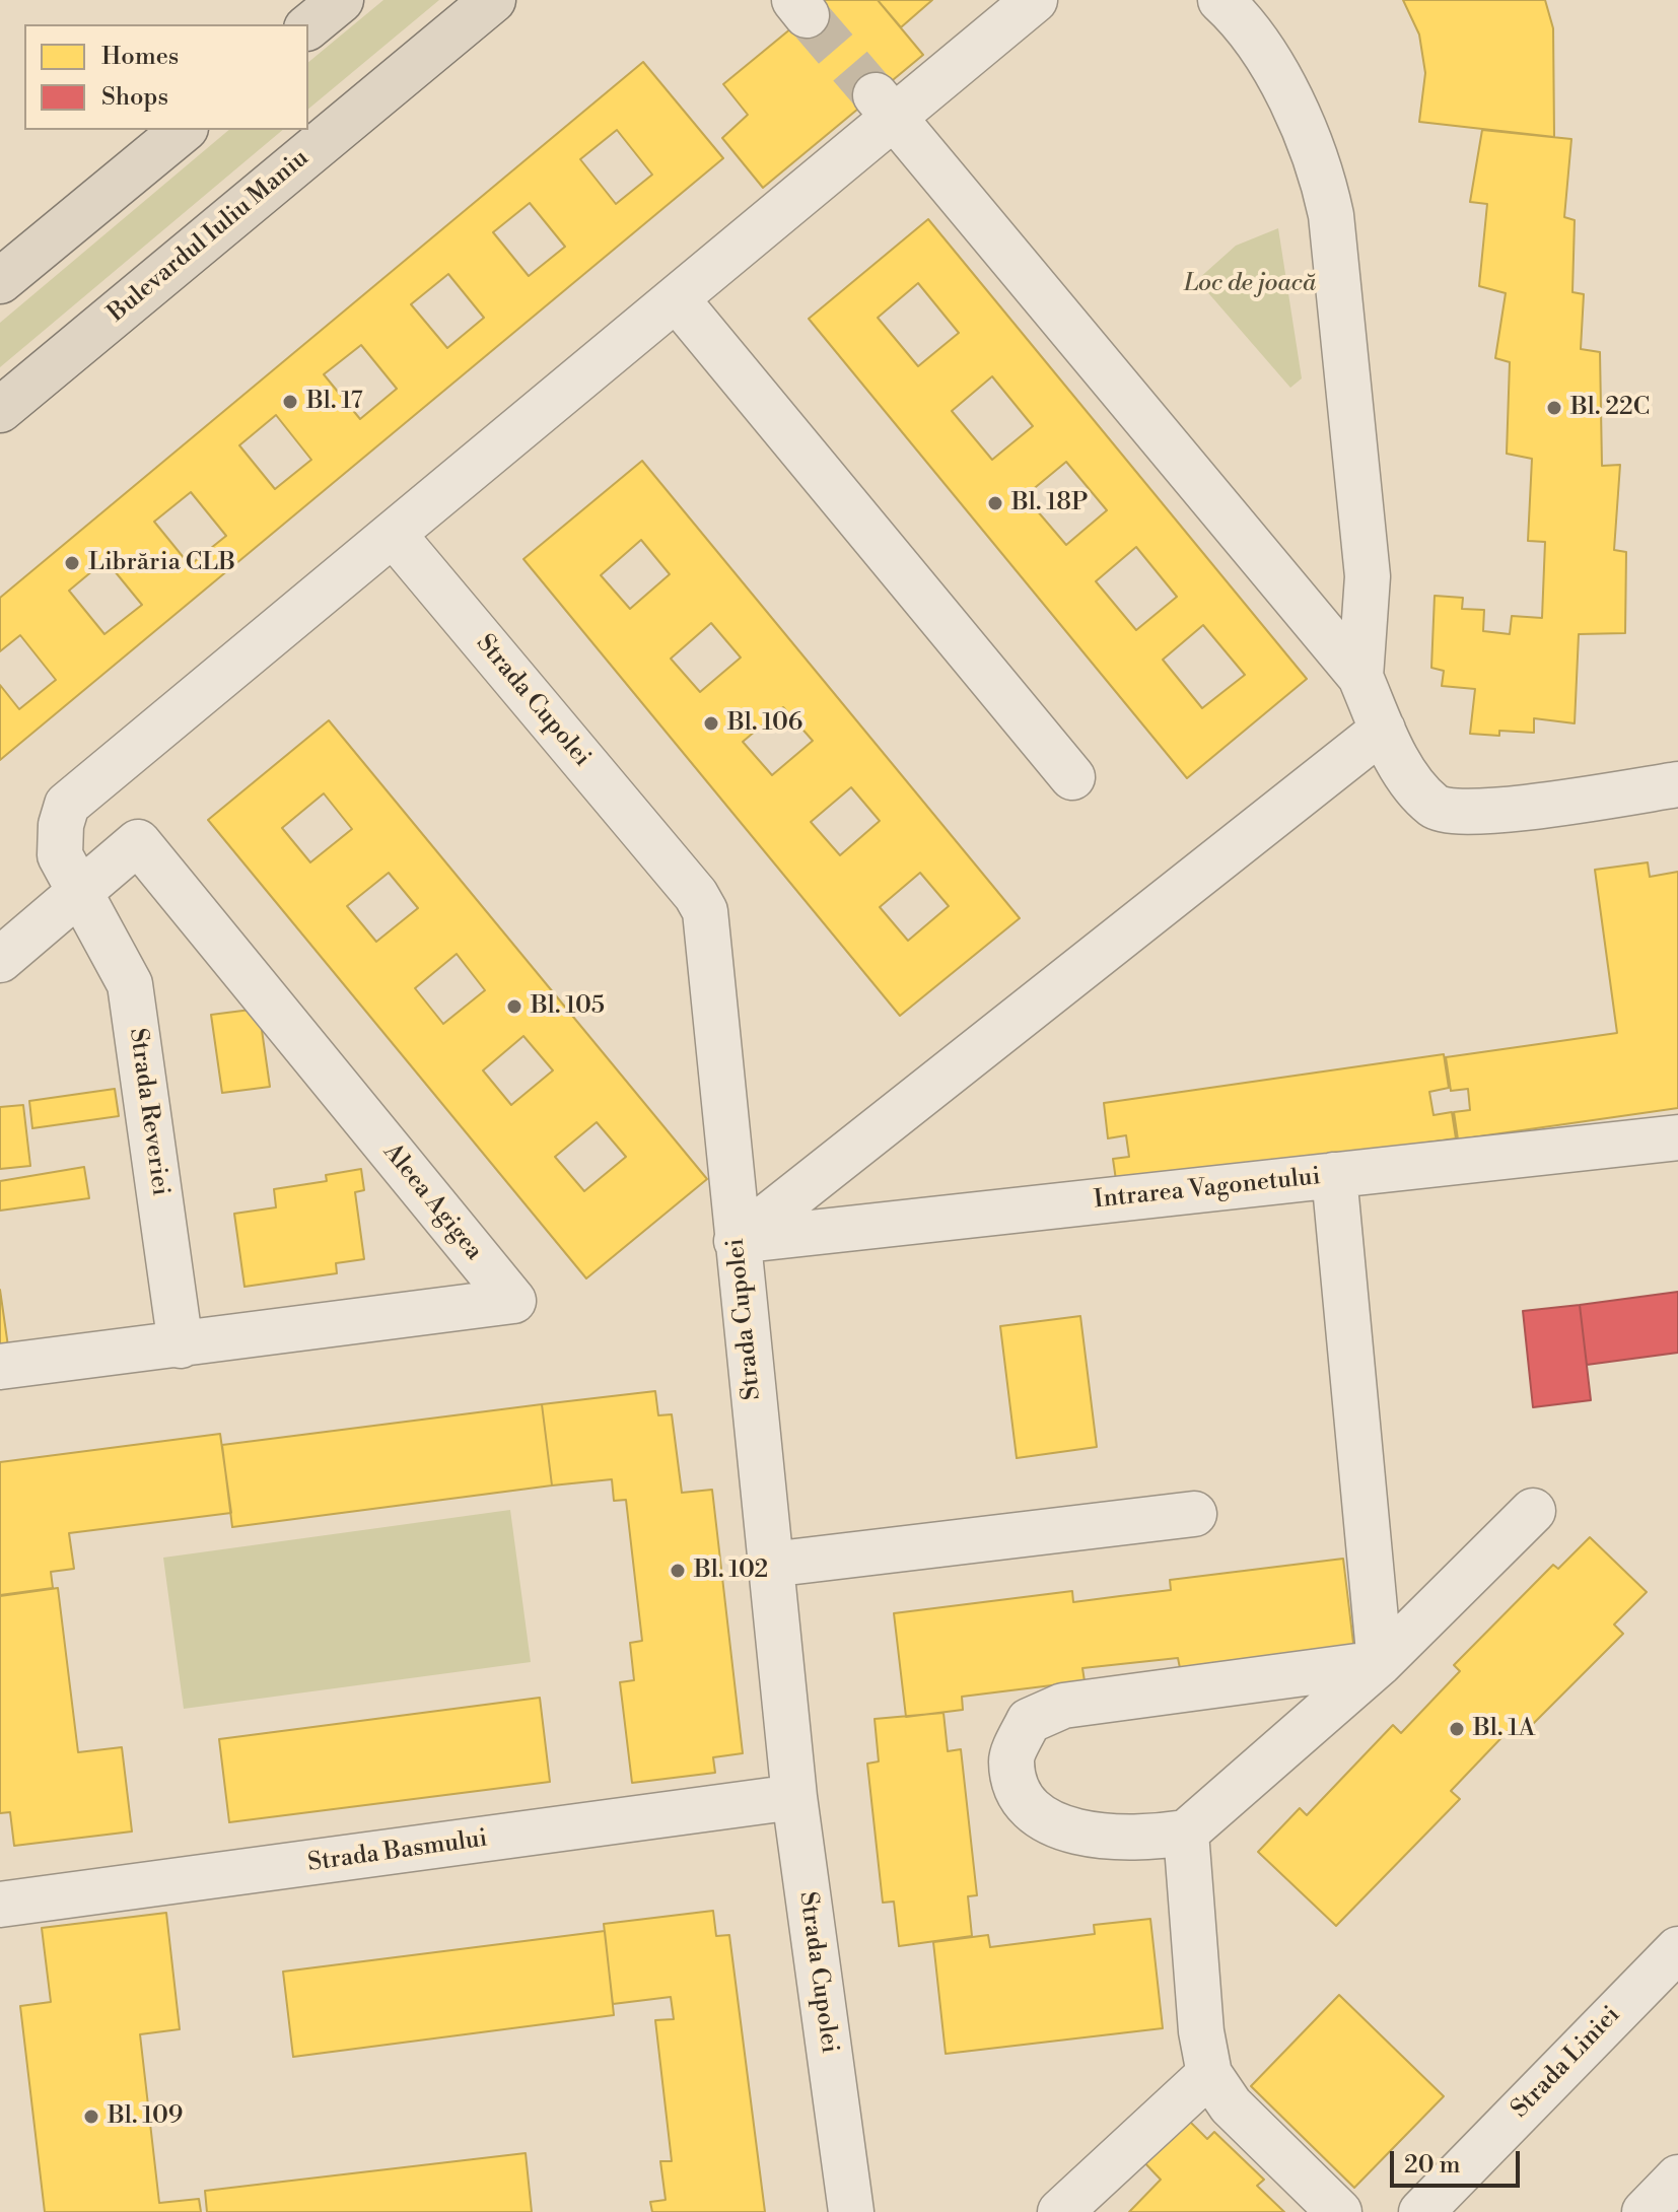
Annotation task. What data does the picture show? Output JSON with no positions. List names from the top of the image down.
{
  "streets": {
    "main road": ["Bulevardul Iuliu Maniu"],
    "street": [
      "Strada Cupolei",
      "Strada Reveriei",
      "Intrarea Vagonetului",
      "Aleea Agigea",
      "Strada Basmului",
      "Strada Liniei"
    ]
  },
  "crossings": [
    ["Strada Cupolei", "Strada Reveriei"],
    ["Strada Cupolei", "Intrarea Vagonetului"],
    ["Strada Cupolei", "Strada Basmului"],
    ["Strada Reveriei", "Aleea Agigea"]
  ],
  "parks": ["Loc de joacă"],
  "places": [
    "Bl. 17",
    "Bl. 22C",
    "Bl. 18P",
    "Librăria CLB",
    "Bl. 106",
    "Bl. 105",
    "Bl. 102",
    "Bl. 1A",
    "Bl. 109"
  ],
  "legend": ["Homes", "Shops"],
  "scale_bar": "20 m"
}
